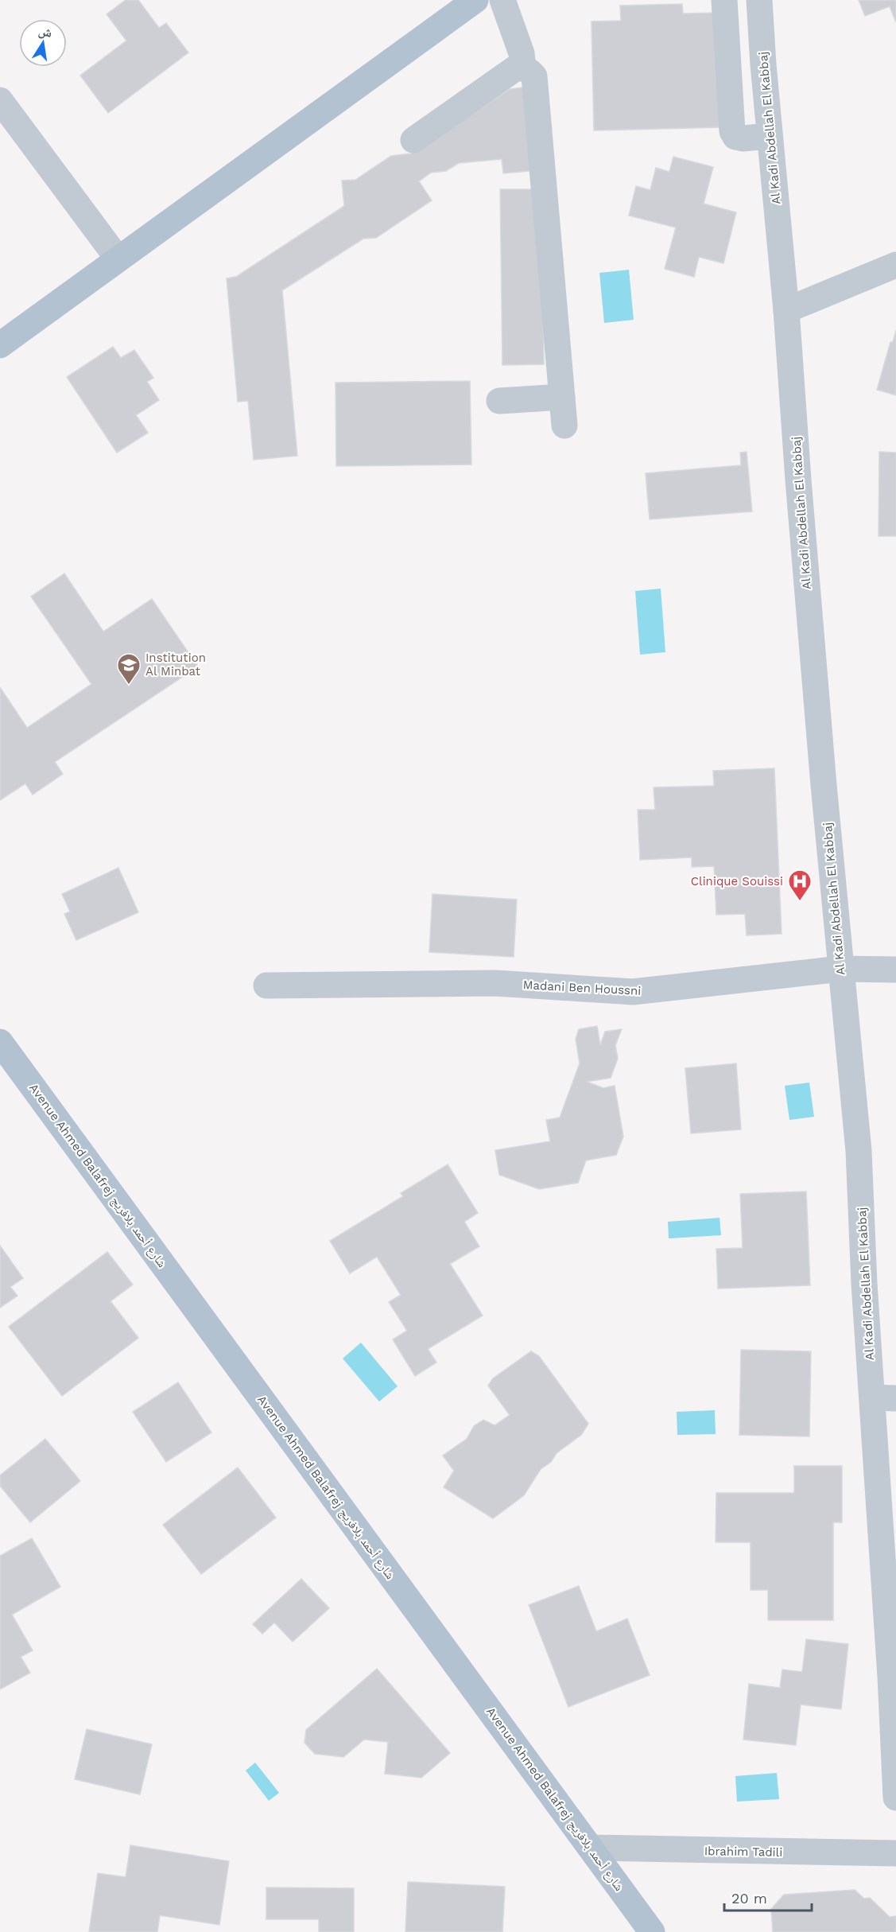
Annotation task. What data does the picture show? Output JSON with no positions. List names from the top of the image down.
{
  "streets": {
    "main road": ["Avenue Ahmed Balafrej شارع أحمد بلافريج"],
    "street": ["Al Kadi Abdellah El Kabbaj", "Madani Ben Houssni", "Ibrahim Tadili"]
  },
  "crossings": [
    ["Al Kadi Abdellah El Kabbaj", "Madani Ben Houssni"],
    ["Avenue Ahmed Balafrej شارع أحمد بلافريج", "Ibrahim Tadili"]
  ],
  "places": {
    "school or university": ["Institution Al Minbat"],
    "hospital": ["Clinique Souissi"]
  },
  "scale_bar": "20 m",
  "north": "top"
}
